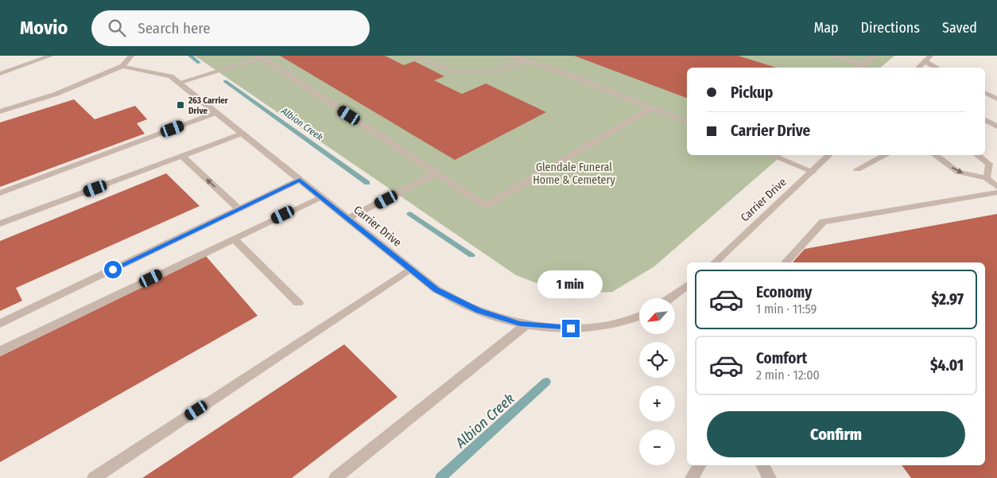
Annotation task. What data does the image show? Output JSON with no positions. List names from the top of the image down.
{
  "streets": {
    "street": ["Carrier Drive"]
  },
  "water": ["Albion Creek"],
  "parks": ["Glendale Funeral Home & Cemetery"],
  "places": {
    "transit": ["263 Carrier Drive"]
  },
  "north": "bottom left",
  "page": {
    "header": "Movio",
    "search": "Search here",
    "nav": ["Map", "Directions", "Saved"],
    "banner": ["Pickup", "Carrier Drive"],
    "list": [
      {
        "name": "Economy",
        "note": "1 min · 11:59",
        "value": "$2.97"
      },
      {
        "name": "Comfort",
        "note": "2 min · 12:00",
        "value": "$4.01"
      }
    ],
    "bubble": "1 min",
    "map_buttons": ["+", "−"],
    "buttons": "Confirm"
  }
}
